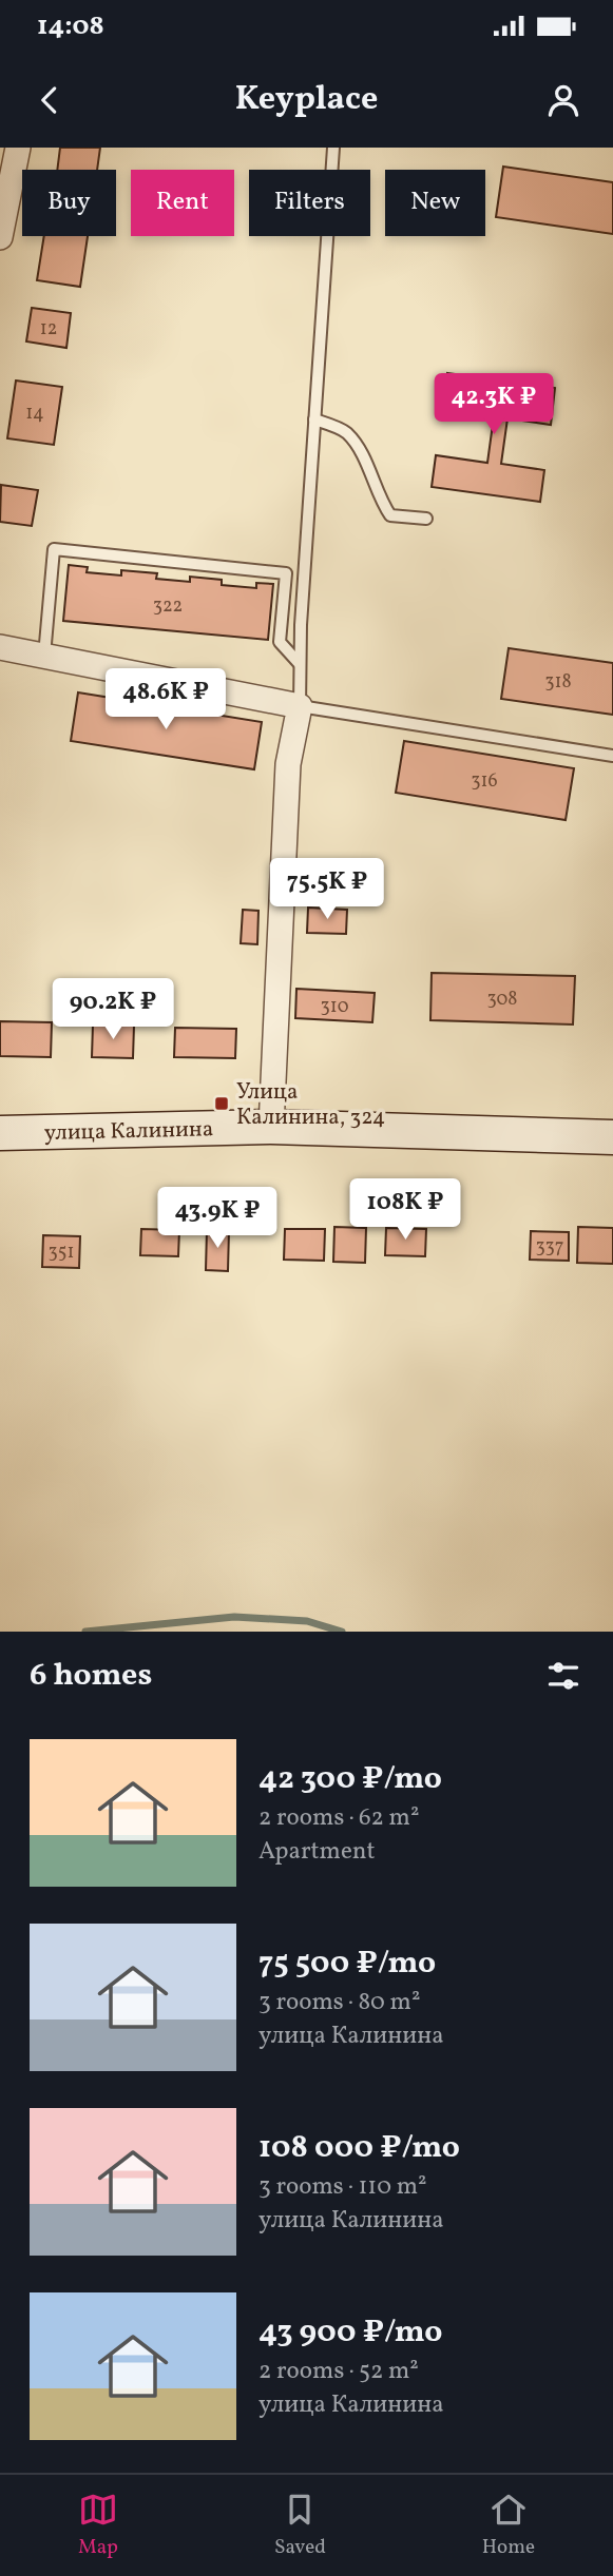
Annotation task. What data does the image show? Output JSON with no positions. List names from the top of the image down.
{
  "streets": {
    "street": ["улица Калинина"]
  },
  "places": {
    "transit": ["Улица Калинина, 324"]
  },
  "house_numbers": [
    "12",
    "14",
    "322",
    "318",
    "316",
    "308",
    "310",
    "337",
    "351"
  ],
  "page": {
    "status": "14:08",
    "header": "Keyplace",
    "chip": [
      "Buy",
      "Rent",
      "Filters",
      "New"
    ],
    "price": [
      "42.3K ₽",
      "48.6K ₽",
      "75.5K ₽",
      "90.2K ₽",
      "108K ₽",
      "43.9K ₽"
    ],
    "heading": "6 homes",
    "list": [
      {
        "name": "42 300 ₽/mo",
        "note": "2 rooms · 62 m² · Apartment"
      },
      {
        "name": "75 500 ₽/mo",
        "note": "3 rooms · 80 m² · улица Калинина"
      },
      {
        "name": "108 000 ₽/mo",
        "note": "3 rooms · 110 m² · улица Калинина"
      },
      {
        "name": "43 900 ₽/mo",
        "note": "2 rooms · 52 m² · улица Калинина"
      }
    ],
    "tabs": ["Map", "Saved", "Home"]
  }
}
